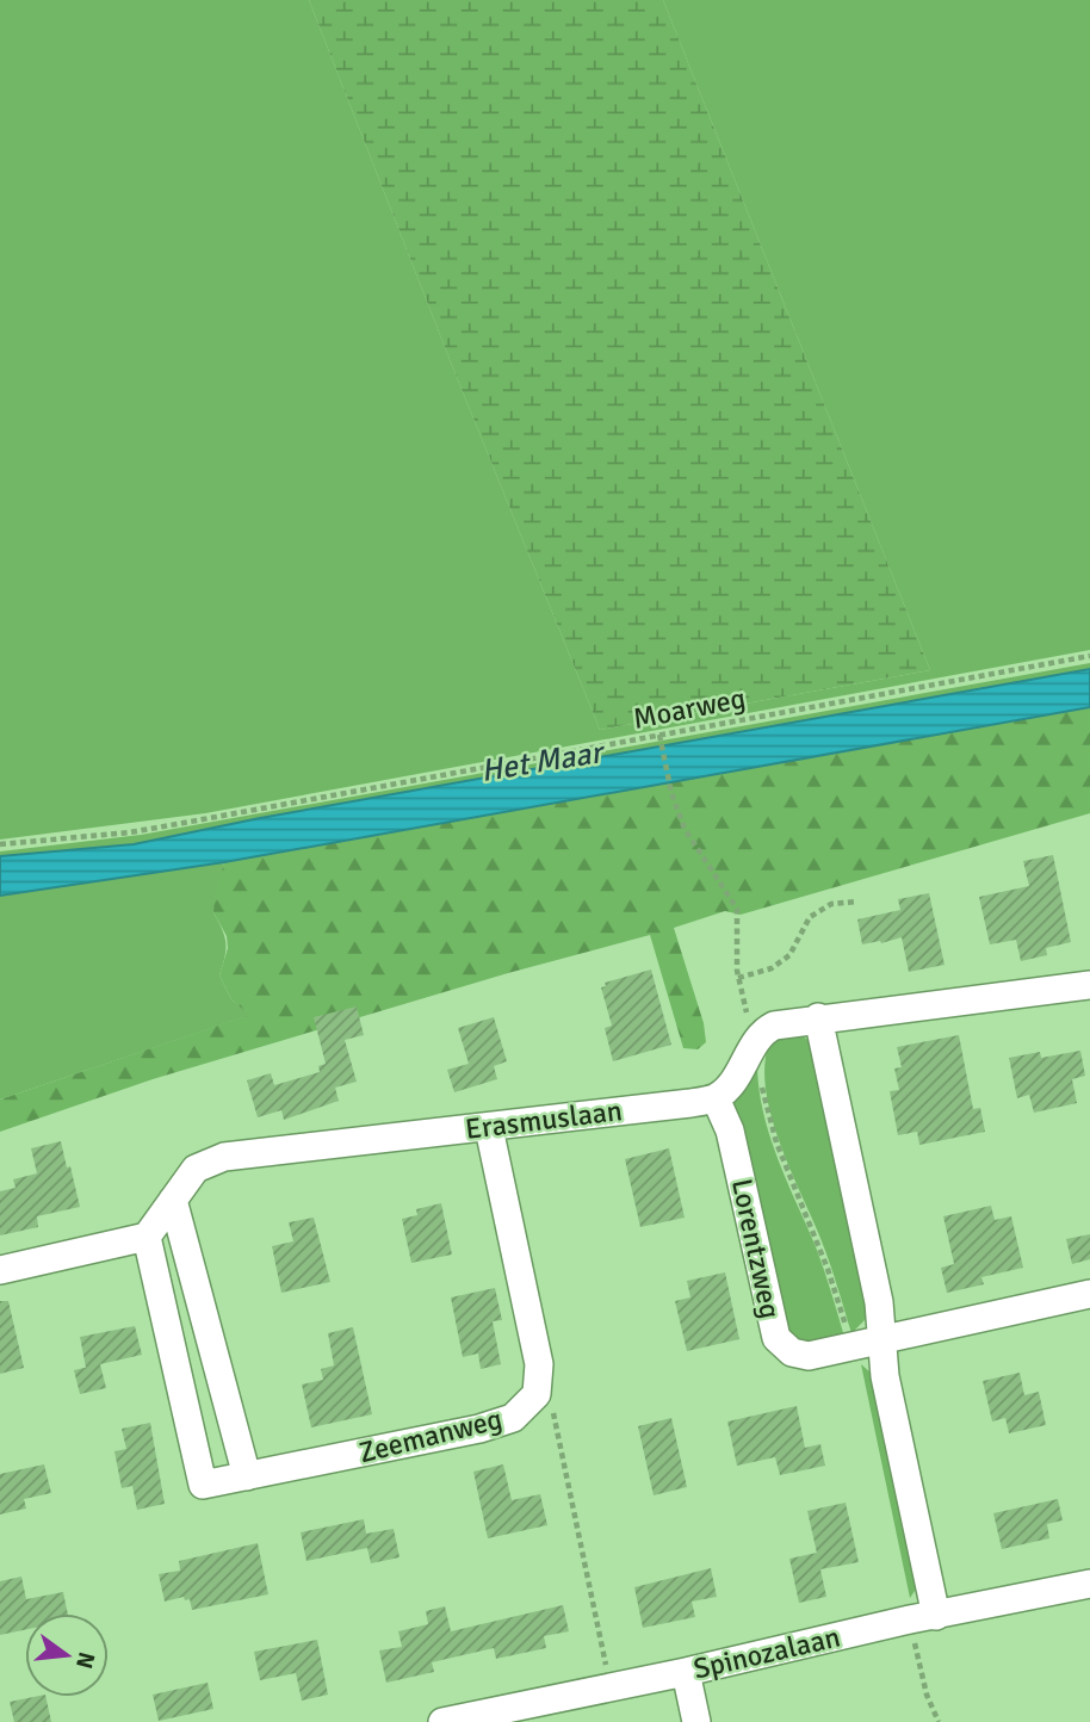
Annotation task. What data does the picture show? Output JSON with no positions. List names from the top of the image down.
{
  "streets": {
    "street": [
      "Erasmuslaan",
      "Lorentzweg",
      "Zeemanweg",
      "Spinozalaan"
    ],
    "path": ["Moarweg"]
  },
  "crossings": [
    ["Erasmuslaan", "Lorentzweg"],
    ["Erasmuslaan", "Zeemanweg"]
  ],
  "water": ["Het Maar"],
  "north": "right"
}
